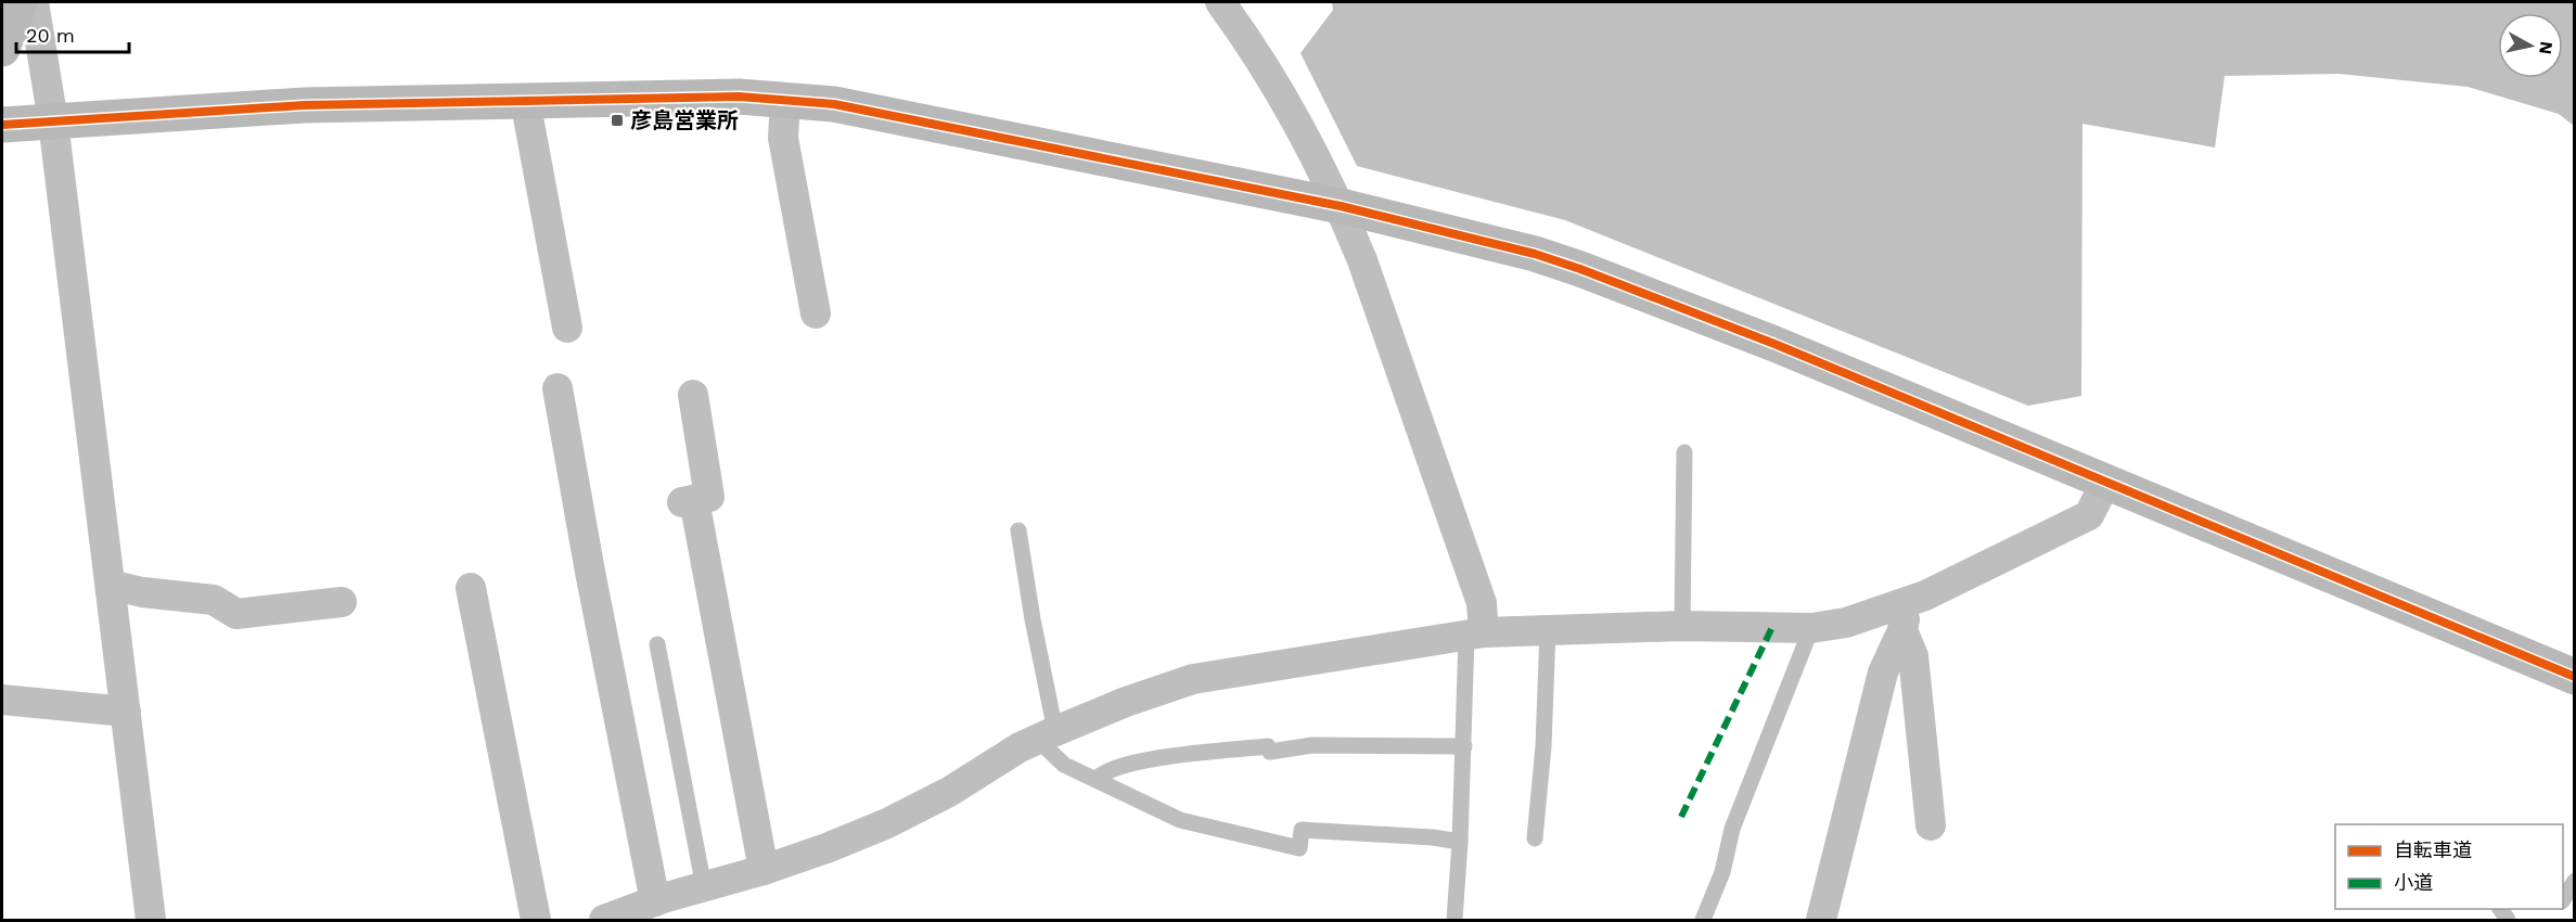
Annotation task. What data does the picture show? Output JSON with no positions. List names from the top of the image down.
{
  "places": {
    "transit": ["彦島営業所"]
  },
  "legend": ["自転車道", "小道"],
  "scale_bar": "20 m",
  "north": "right"
}
